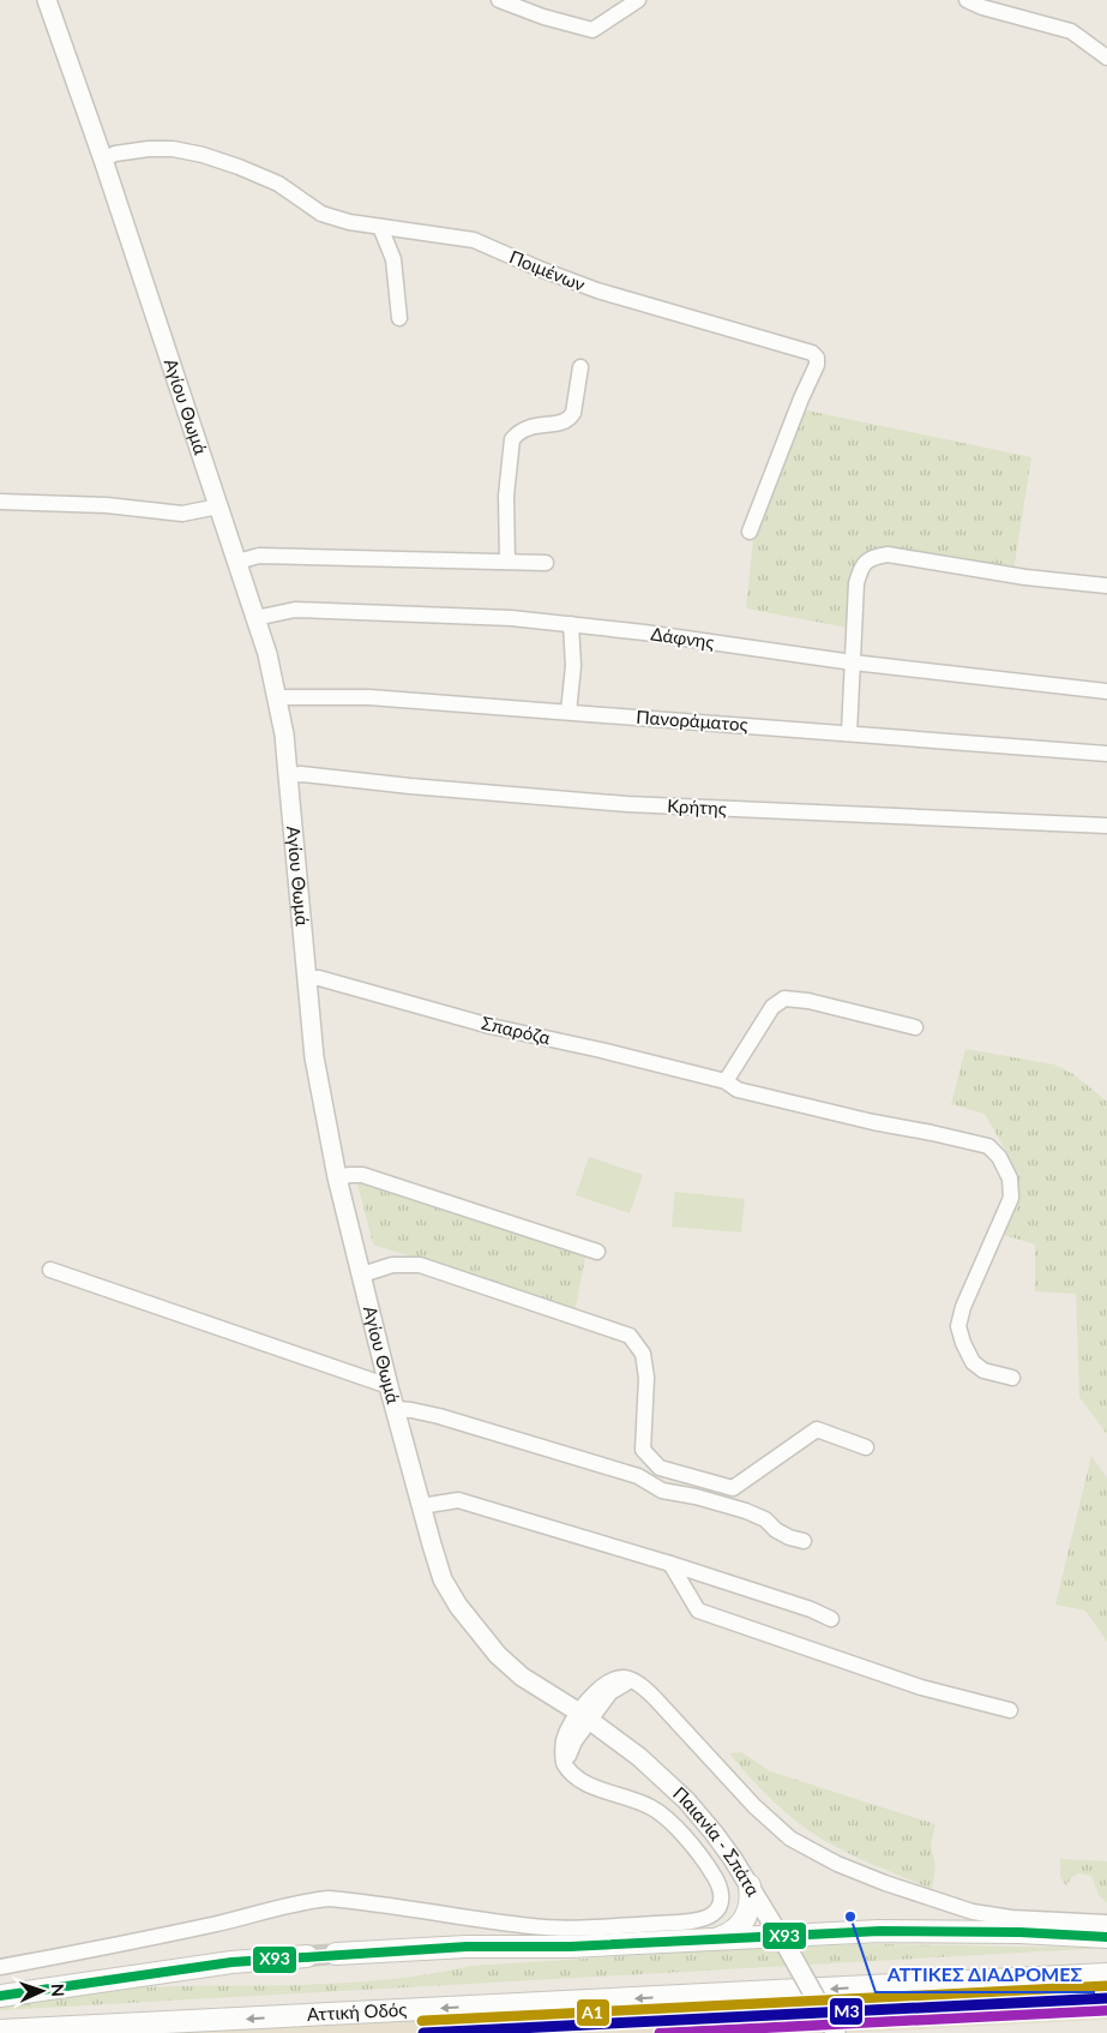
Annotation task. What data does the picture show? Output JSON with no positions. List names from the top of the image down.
{
  "streets": {
    "highway": ["Αττική Οδός"],
    "main road": ["Αγίου Θωμά", "Παιανία - Σπάτα"],
    "street": [
      "Ποιμένων",
      "Δάφνης",
      "Πανοράματος",
      "Κρήτης",
      "Σπαρόζα"
    ]
  },
  "crossings": [
    ["Ποιμένων", "Αγίου Θωμά"],
    ["Αγίου Θωμά", "Δάφνης"],
    ["Αγίου Θωμά", "Πανοράματος"],
    ["Αγίου Θωμά", "Κρήτης"],
    ["Αγίου Θωμά", "Σπαρόζα"],
    ["Αγίου Θωμά", "Παιανία - Σπάτα"]
  ],
  "places": ["ΑΤΤΙΚΕΣ ΔΙΑΔΡΟΜΕΣ"],
  "lines": ["transit line X93", "transit line A1", "transit line Μ3"],
  "north": "right"
}
